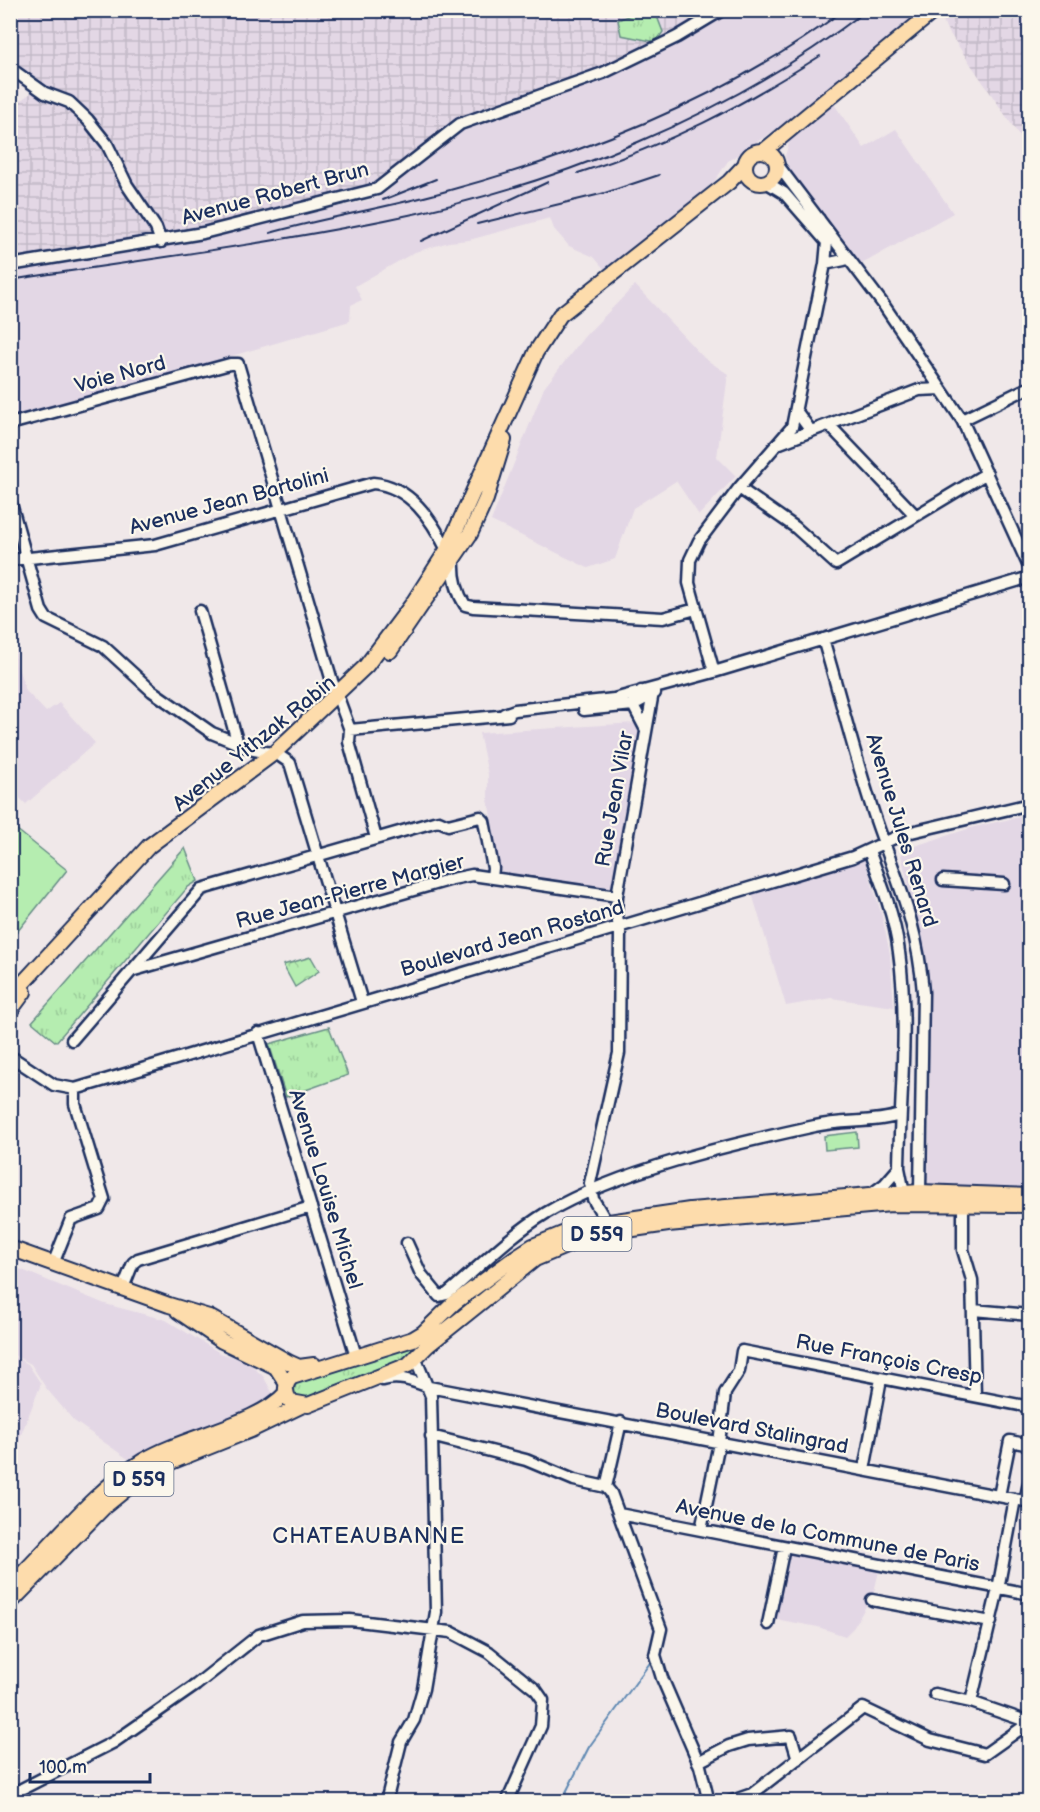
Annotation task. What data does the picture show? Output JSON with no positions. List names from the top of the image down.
{
  "streets": {
    "main road": ["Avenue Yithzak Rabin", "D 559"],
    "street": [
      "Avenue Robert Brun",
      "Voie Nord",
      "Avenue Jean Bartolini",
      "Rue Jean Vilar",
      "Avenue Jules Renard",
      "Rue Jean-Pierre Margier",
      "Boulevard Jean Rostand",
      "Avenue Louise Michel",
      "Rue François Cresp",
      "Boulevard Stalingrad",
      "Avenue de la Commune de Paris"
    ]
  },
  "crossings": [
    ["Voie Nord", "Avenue Jean Bartolini"],
    ["Avenue Jean Bartolini", "Avenue Yithzak Rabin"],
    ["Rue Jean Vilar", "Rue Jean-Pierre Margier"],
    ["Rue Jean Vilar", "Boulevard Jean Rostand"],
    ["Rue Jean Vilar", "D 559"],
    ["Avenue Jules Renard", "Boulevard Jean Rostand"],
    ["Avenue Jules Renard", "D 559"],
    ["Boulevard Jean Rostand", "Avenue Louise Michel"],
    ["Rue François Cresp", "Boulevard Stalingrad"]
  ],
  "districts": ["CHATEAUBANNE"],
  "scale_bar": "100 m"
}
